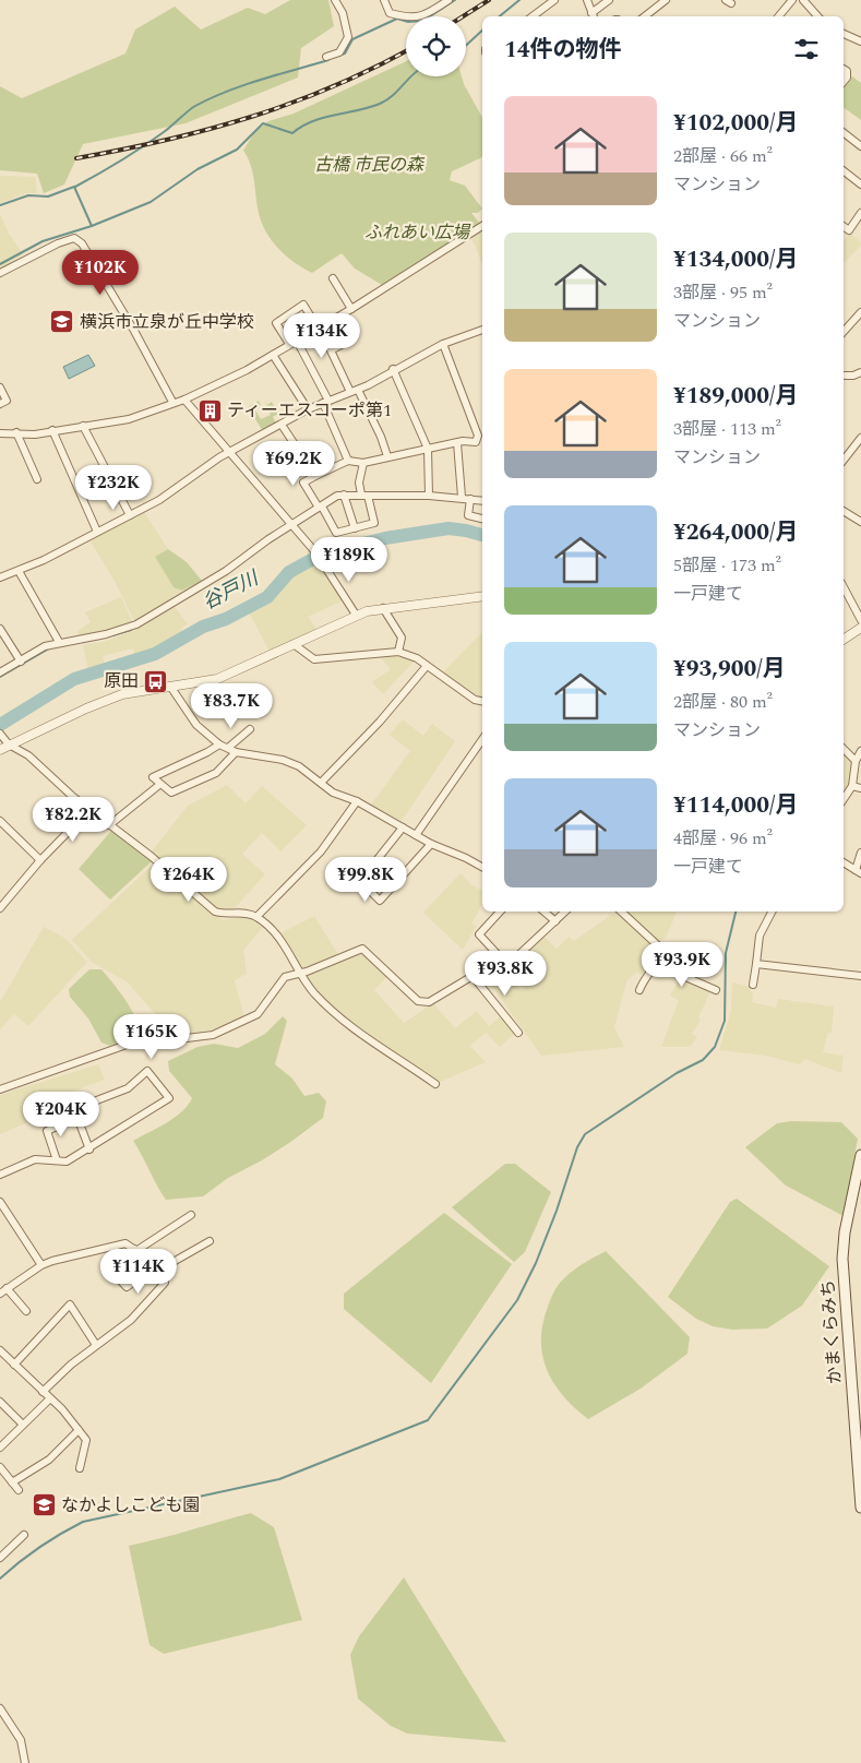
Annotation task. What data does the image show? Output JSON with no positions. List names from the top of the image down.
{
  "streets": {
    "main road": ["かまくらみち"]
  },
  "water": ["谷戸川"],
  "parks": ["古橋 市民の森", "ふれあい広場"],
  "places": {
    "school or university": ["横浜市立泉が丘中学校", "なかよしこども園"],
    "building": ["ティーエスコーポ第1"],
    "bus stop": ["原田"]
  },
  "page": {
    "heading": "14件の物件",
    "list": [
      {
        "name": "¥102,000/月",
        "note": "2部屋 · 66 m² · マンション"
      },
      {
        "name": "¥134,000/月",
        "note": "3部屋 · 95 m² · マンション"
      },
      {
        "name": "¥189,000/月",
        "note": "3部屋 · 113 m² · マンション"
      },
      {
        "name": "¥264,000/月",
        "note": "5部屋 · 173 m² · 一戸建て"
      },
      {
        "name": "¥93,900/月",
        "note": "2部屋 · 80 m² · マンション"
      },
      {
        "name": "¥114,000/月",
        "note": "4部屋 · 96 m² · 一戸建て"
      }
    ],
    "price": [
      "¥102K",
      "¥134K",
      "¥69.2K",
      "¥232K",
      "¥189K",
      "¥83.7K",
      "¥82.2K",
      "¥264K",
      "¥99.8K",
      "¥93.9K",
      "¥93.8K",
      "¥165K",
      "¥204K",
      "¥114K"
    ]
  }
}
